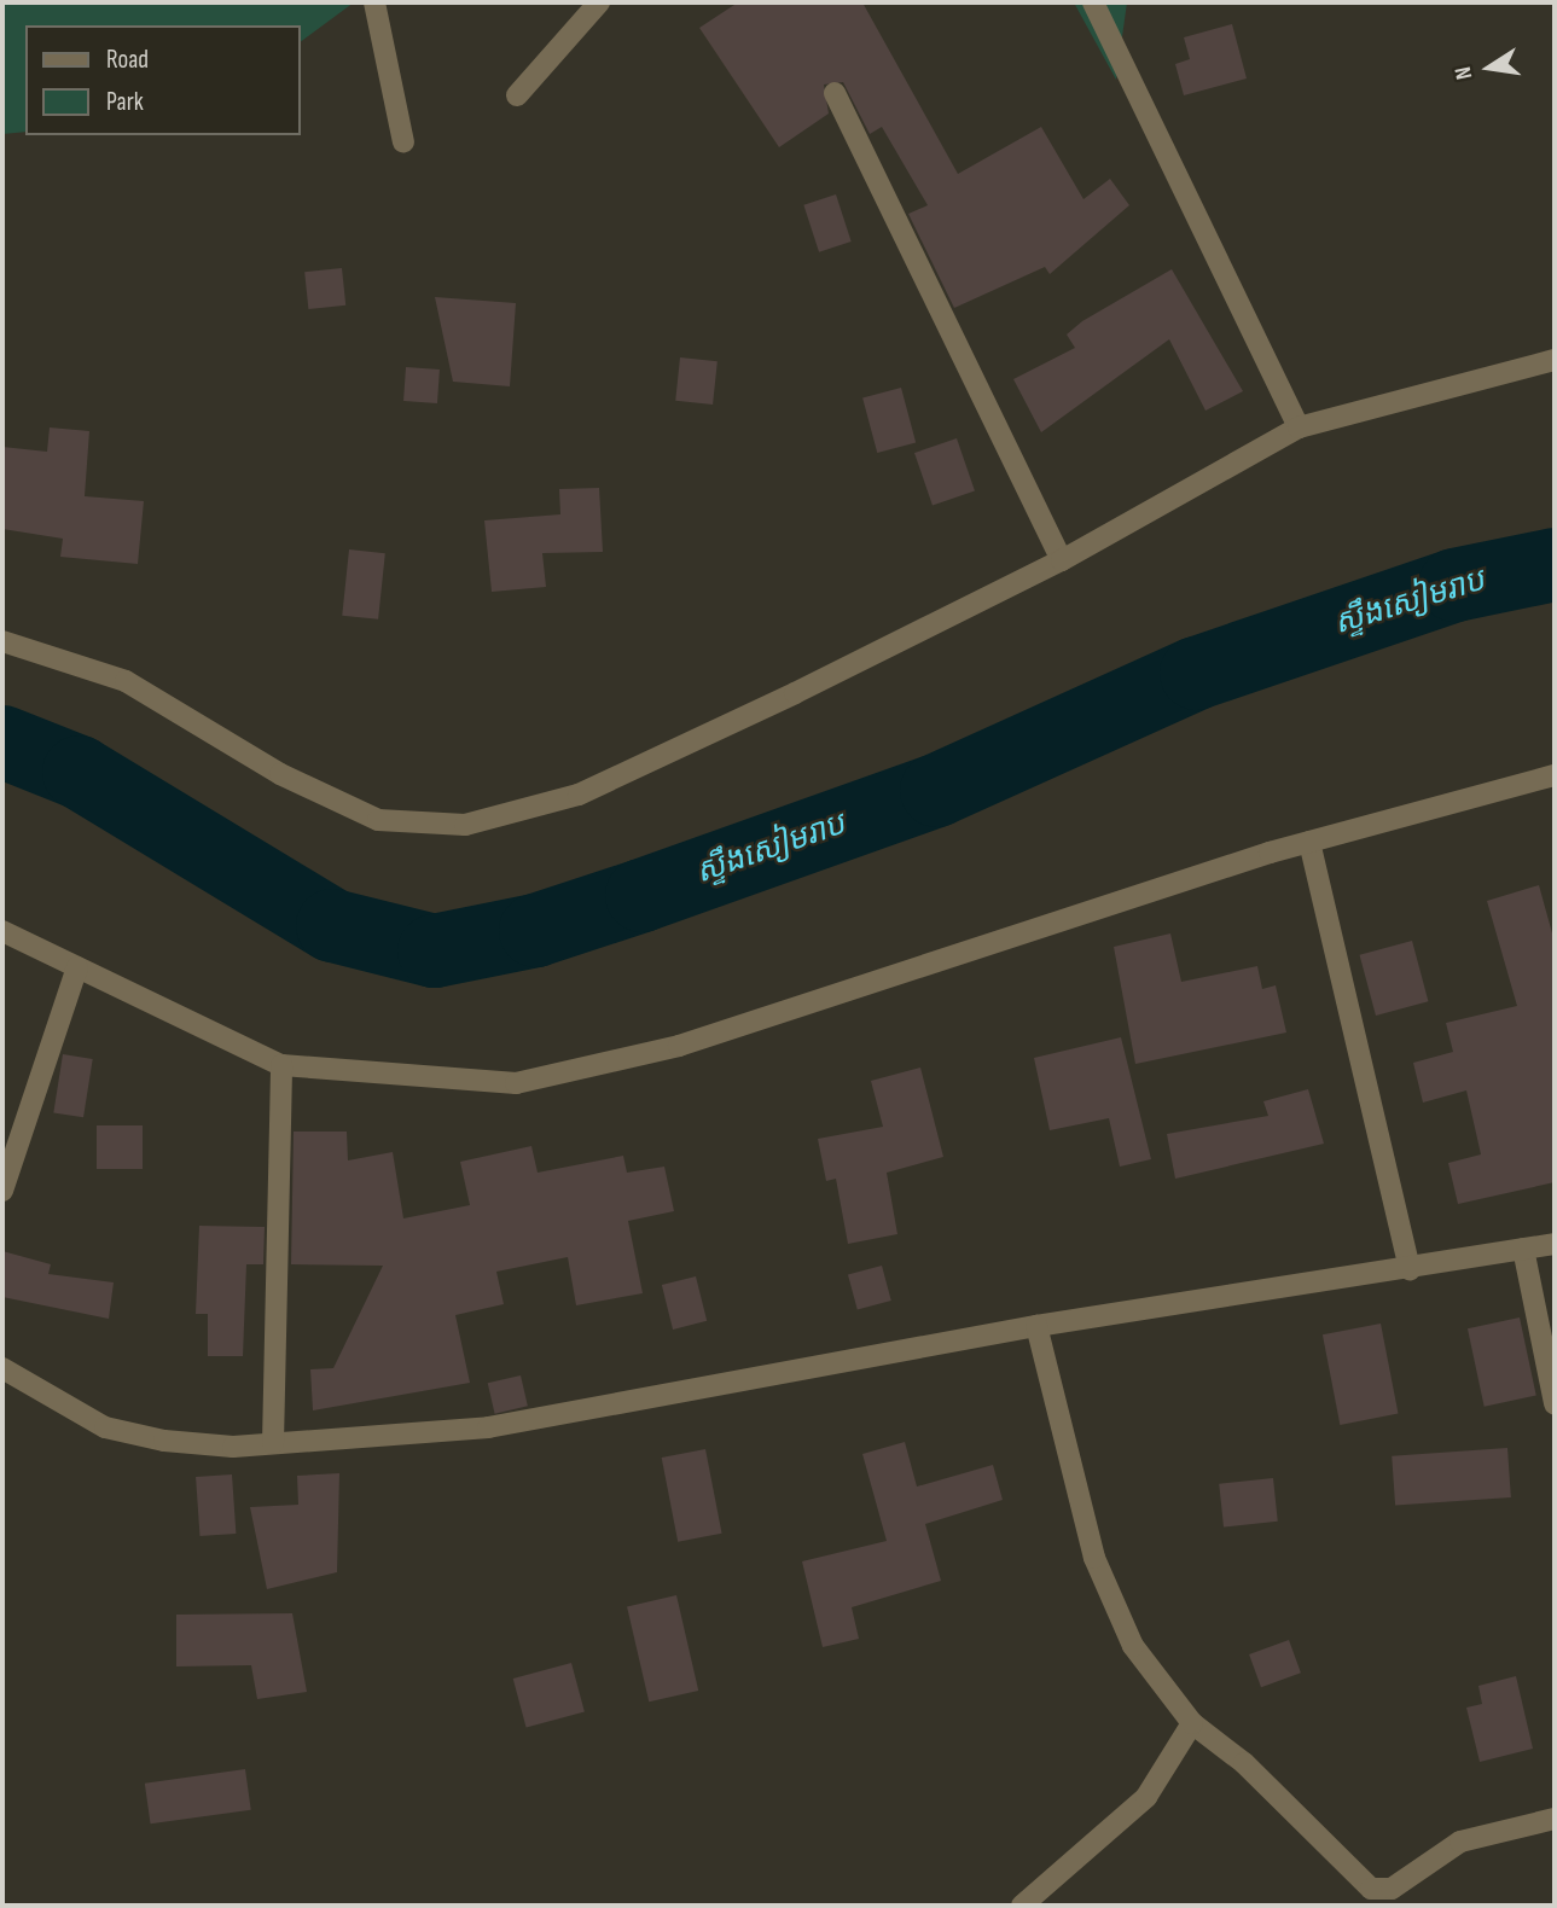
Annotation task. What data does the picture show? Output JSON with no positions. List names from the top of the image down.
{
  "water": ["ស្ទឹងសៀមរាប"],
  "legend": ["Road", "Park"],
  "north": "left"
}
